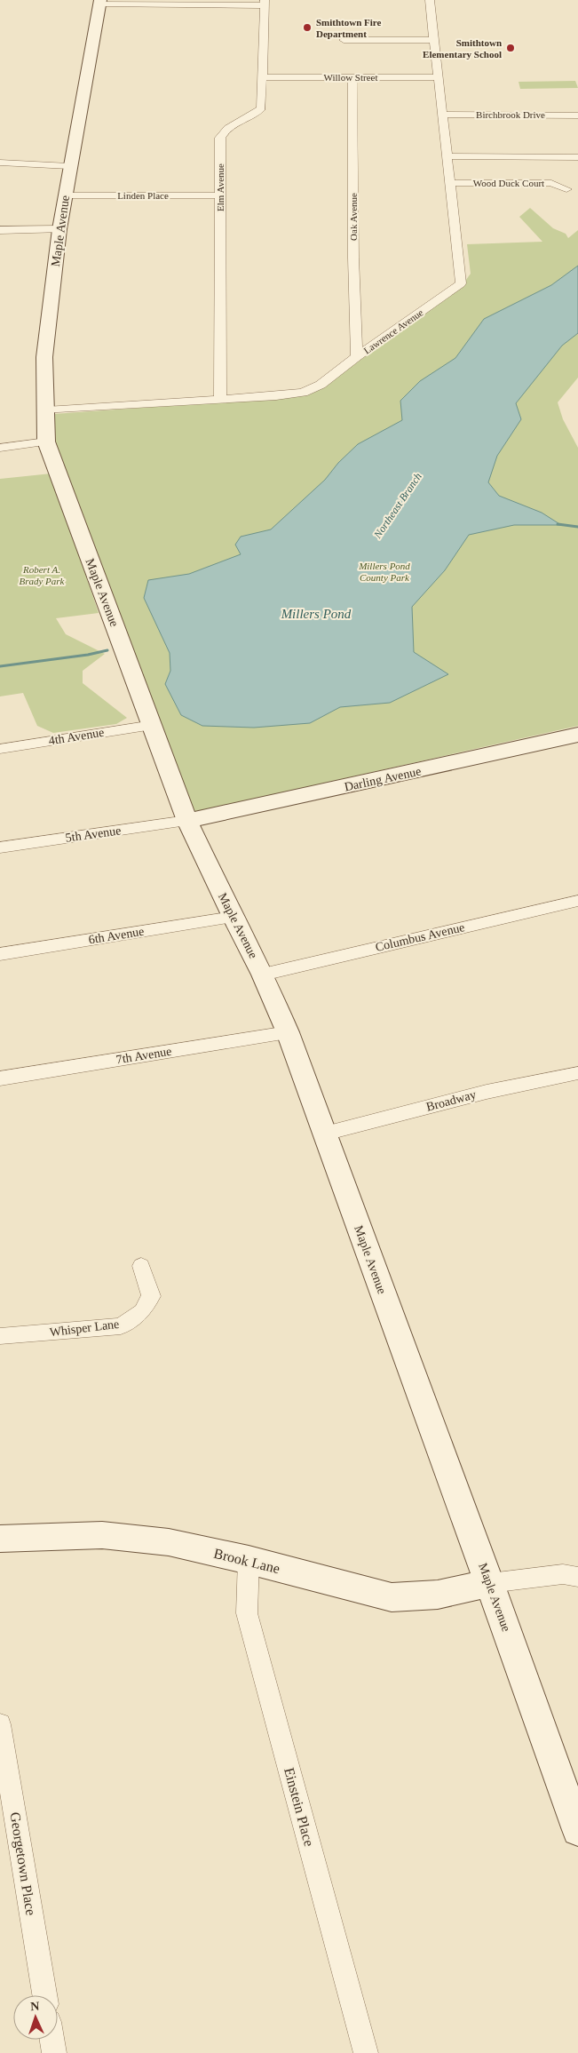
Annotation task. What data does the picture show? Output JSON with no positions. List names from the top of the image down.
{
  "streets": {
    "main road": ["Maple Avenue", "Darling Avenue", "Brook Lane"],
    "street": [
      "Willow Street",
      "Birchbrook Drive",
      "Wood Duck Court",
      "Elm Avenue",
      "Linden Place",
      "Oak Avenue",
      "Lawrence Avenue",
      "4th Avenue",
      "5th Avenue",
      "6th Avenue",
      "Columbus Avenue",
      "7th Avenue",
      "Broadway",
      "Whisper Lane",
      "Einstein Place",
      "Georgetown Place"
    ]
  },
  "crossings": [
    ["Willow Street", "Elm Avenue"],
    ["Willow Street", "Oak Avenue"],
    ["Willow Street", "Lawrence Avenue"],
    ["Birchbrook Drive", "Lawrence Avenue"],
    ["Wood Duck Court", "Lawrence Avenue"],
    ["Elm Avenue", "Linden Place"],
    ["Elm Avenue", "Lawrence Avenue"],
    ["Linden Place", "Maple Avenue"],
    ["Oak Avenue", "Lawrence Avenue"],
    ["Maple Avenue", "Lawrence Avenue"],
    ["Maple Avenue", "4th Avenue"],
    ["Maple Avenue", "Darling Avenue"],
    ["Maple Avenue", "5th Avenue"],
    ["Maple Avenue", "6th Avenue"],
    ["Maple Avenue", "Columbus Avenue"],
    ["Maple Avenue", "7th Avenue"],
    ["Maple Avenue", "Broadway"],
    ["Maple Avenue", "Brook Lane"],
    ["Darling Avenue", "5th Avenue"],
    ["Brook Lane", "Einstein Place"]
  ],
  "water": ["Northeast Branch", "Millers Pond"],
  "parks": ["Millers Pond County Park", "Robert A. Brady Park"],
  "places": ["Smithtown Fire Department", "Smithtown Elementary School"],
  "north": "top"
}
